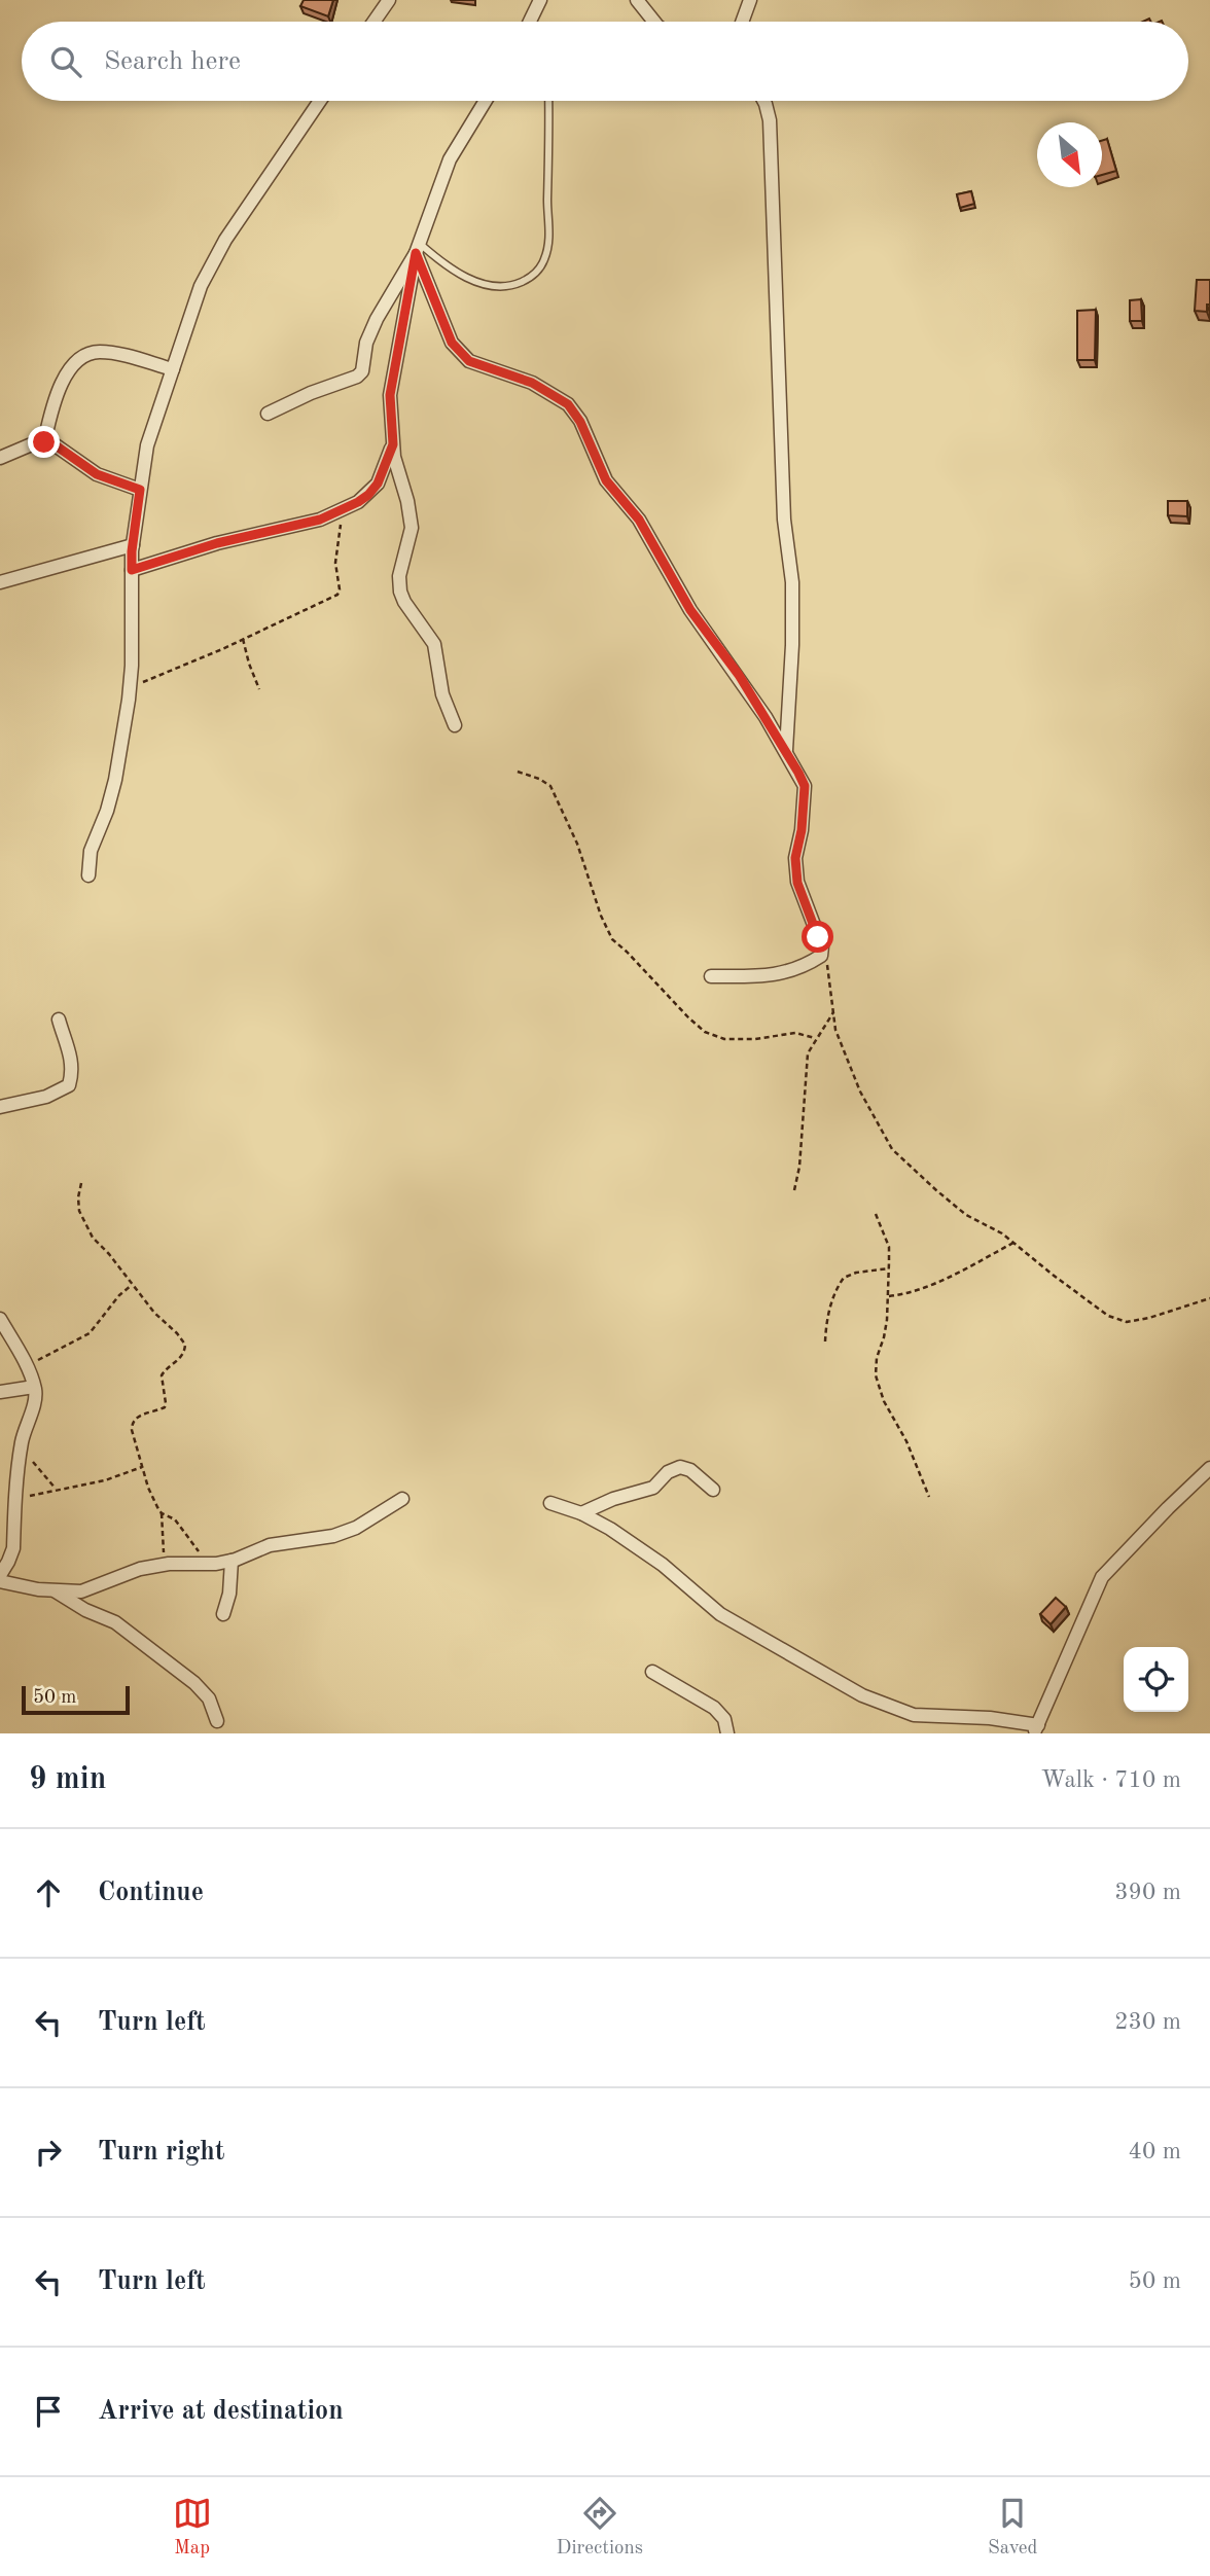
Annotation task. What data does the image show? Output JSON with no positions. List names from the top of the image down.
{
  "scale_bar": "50 m",
  "north": "bottom right",
  "page": {
    "search": "Search here",
    "scale": "50 m",
    "heading": ["9 min", "Walk · 710 m"],
    "list": [
      ["Continue", "390 m"],
      ["Turn left", "230 m"],
      ["Turn right", "40 m"],
      ["Turn left", "50 m"],
      "Arrive at destination"
    ],
    "nav": ["Map", "Directions", "Saved"]
  }
}
